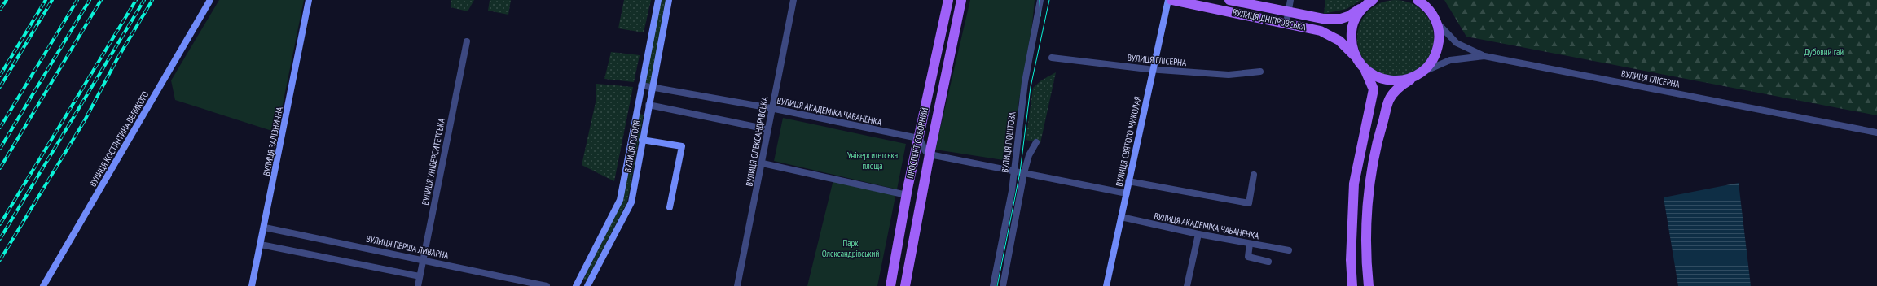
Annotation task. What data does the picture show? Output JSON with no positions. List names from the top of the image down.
{
  "streets": {
    "main road": ["ВУЛИЦЯ ДНІПРОВСЬКА", "ПРОСПЕКТ СОБОРНИЙ"],
    "street": [
      "ВУЛИЦЯ ГЛІСЕРНА",
      "ВУЛИЦЯ АКАДЕМІКА ЧАБАНЕНКА",
      "ВУЛИЦЯ КОСТЯНТИНА ВЕЛИКОГО",
      "ВУЛИЦЯ ЗАЛІЗНИЧНА",
      "ВУЛИЦЯ ОЛЕКСАНДРІВСЬКА",
      "ВУЛИЦЯ СВЯТОГО МИКОЛАЯ",
      "ВУЛИЦЯ ПОШТОВА",
      "ВУЛИЦЯ ГОГОЛЯ",
      "ВУЛИЦЯ УНІВЕРСИТЕТСЬКА",
      "ВУЛИЦЯ ПЕРША ЛИВАРНА"
    ]
  },
  "crossings": [
    ["ВУЛИЦЯ ГЛІСЕРНА", "ВУЛИЦЯ СВЯТОГО МИКОЛАЯ"],
    ["ВУЛИЦЯ АКАДЕМІКА ЧАБАНЕНКА", "ВУЛИЦЯ ОЛЕКСАНДРІВСЬКА"],
    ["ВУЛИЦЯ АКАДЕМІКА ЧАБАНЕНКА", "ВУЛИЦЯ СВЯТОГО МИКОЛАЯ"],
    ["ВУЛИЦЯ АКАДЕМІКА ЧАБАНЕНКА", "ПРОСПЕКТ СОБОРНИЙ"],
    ["ВУЛИЦЯ АКАДЕМІКА ЧАБАНЕНКА", "ВУЛИЦЯ ГОГОЛЯ"],
    ["ВУЛИЦЯ ЗАЛІЗНИЧНА", "ВУЛИЦЯ ПЕРША ЛИВАРНА"],
    ["ВУЛИЦЯ УНІВЕРСИТЕТСЬКА", "ВУЛИЦЯ ПЕРША ЛИВАРНА"]
  ],
  "parks": ["Дубовий гай", "Університетська площа", "Парк Олександрівський"]
}
